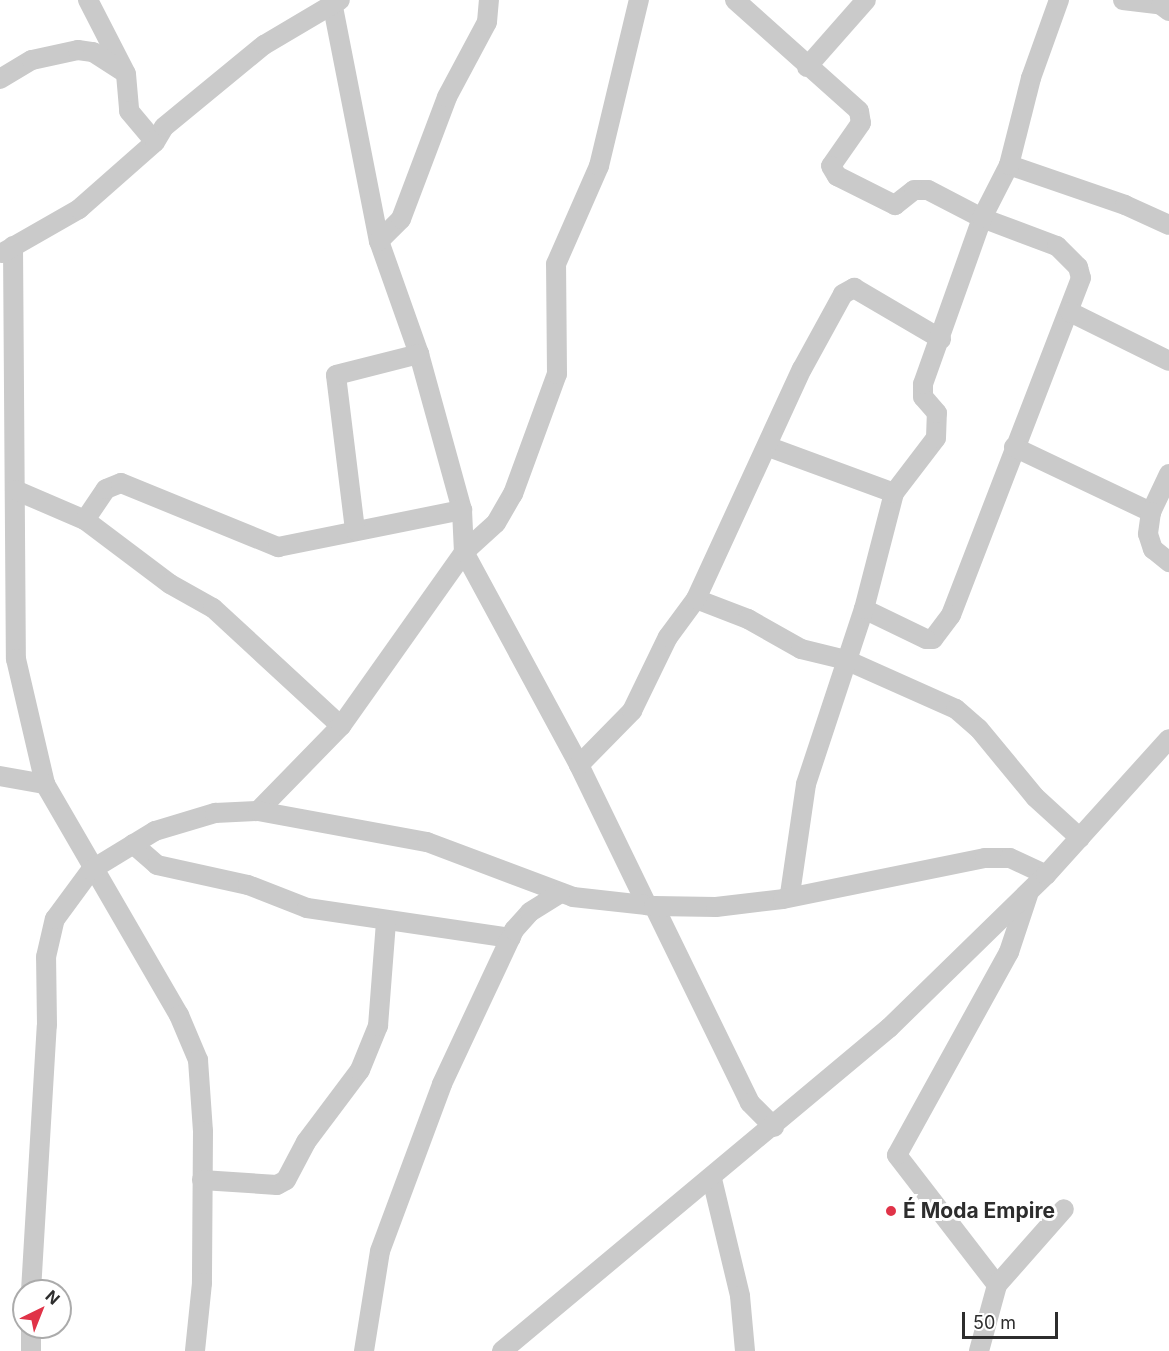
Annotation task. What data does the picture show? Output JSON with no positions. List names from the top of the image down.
{
  "places": ["É Moda Empire"],
  "scale_bar": "50 m",
  "north": "top right"
}
